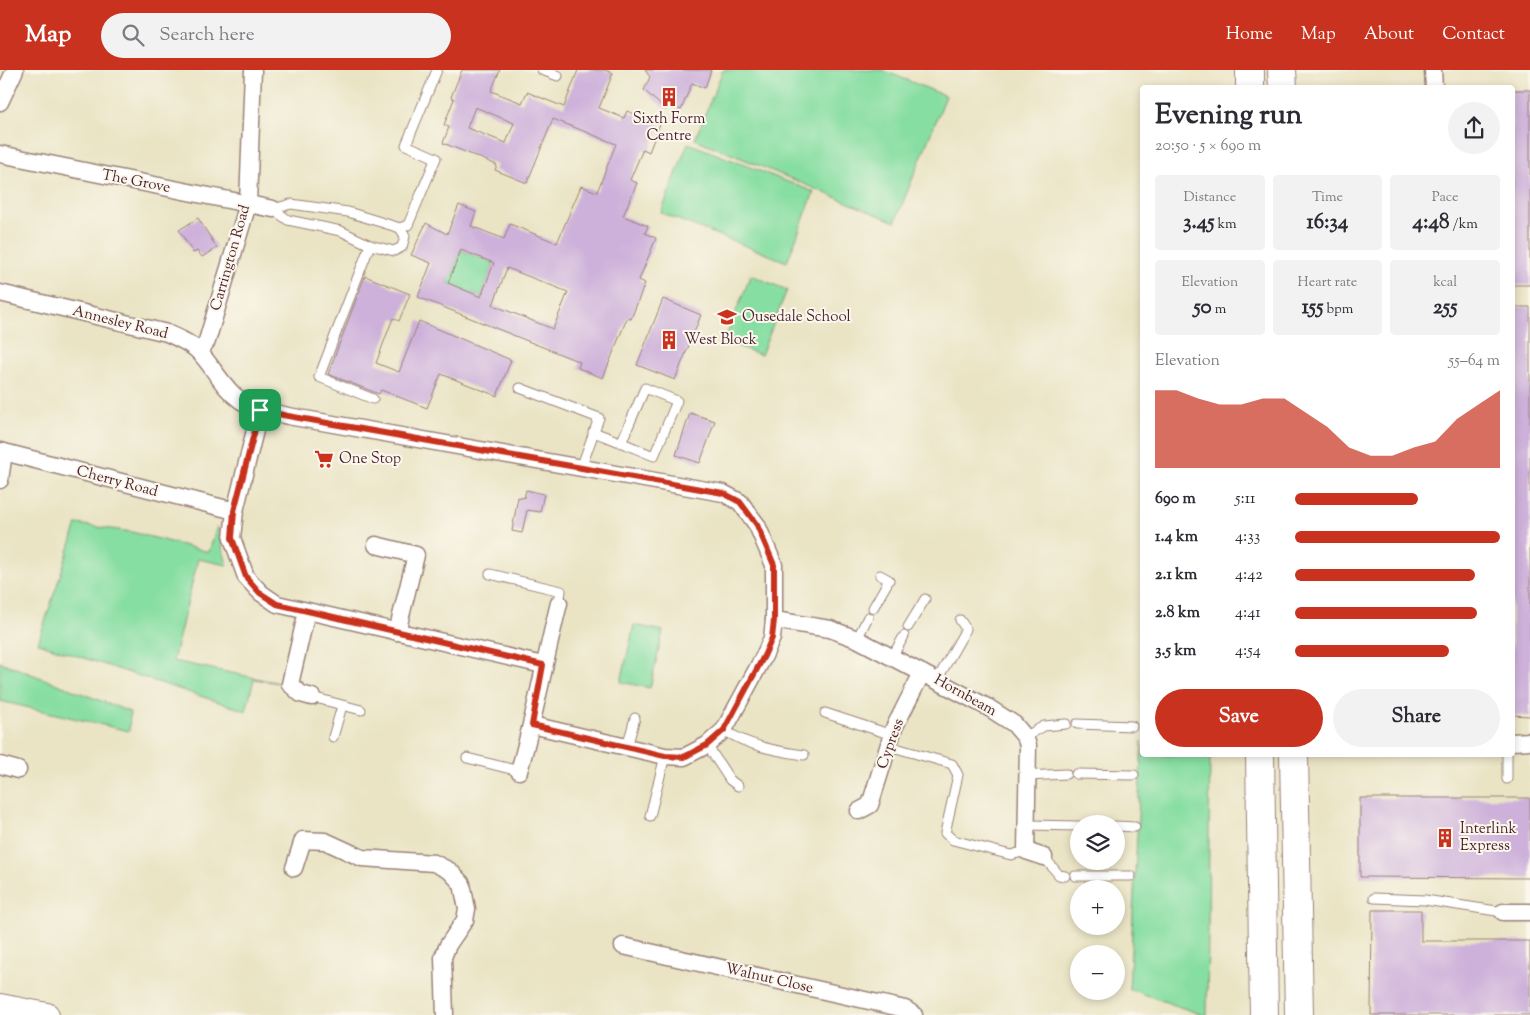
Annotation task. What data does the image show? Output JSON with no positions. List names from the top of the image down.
{
  "streets": {
    "street": [
      "The Grove",
      "Carrington Road",
      "Annesley Road",
      "Cherry Road",
      "Hornbeam",
      "Cypress",
      "Walnut Close"
    ]
  },
  "crossings": [
    ["The Grove", "Carrington Road"],
    ["Carrington Road", "Annesley Road"],
    ["Annesley Road", "Hornbeam"],
    ["Hornbeam", "Cypress"]
  ],
  "places": {
    "building": ["Sixth Form Centre", "West Block", "Interlink Express"],
    "school or university": ["Ousedale School"],
    "supermarket": ["One Stop"]
  },
  "page": {
    "header": "Map",
    "search": "Search here",
    "nav": [
      "Home",
      "Map",
      "About",
      "Contact"
    ],
    "heading": ["Evening run", "20:50 · 5 × 690 m"],
    "stats": [
      ["Distance", "3.45 km"],
      ["Time", "16:34"],
      ["Pace", "4:48 /km"],
      ["Elevation", "50 m"],
      ["Heart rate", "155 bpm"],
      ["kcal", "255"]
    ],
    "chart": ["Elevation", "55–64 m"],
    "list": [
      {
        "name": "690 m",
        "note": "5:11"
      },
      {
        "name": "1.4 km",
        "note": "4:33"
      },
      {
        "name": "2.1 km",
        "note": "4:42"
      },
      {
        "name": "2.8 km",
        "note": "4:41"
      },
      {
        "name": "3.5 km",
        "note": "4:54"
      }
    ],
    "buttons": ["Save", "Share"],
    "map_buttons": ["+", "−"]
  }
}
